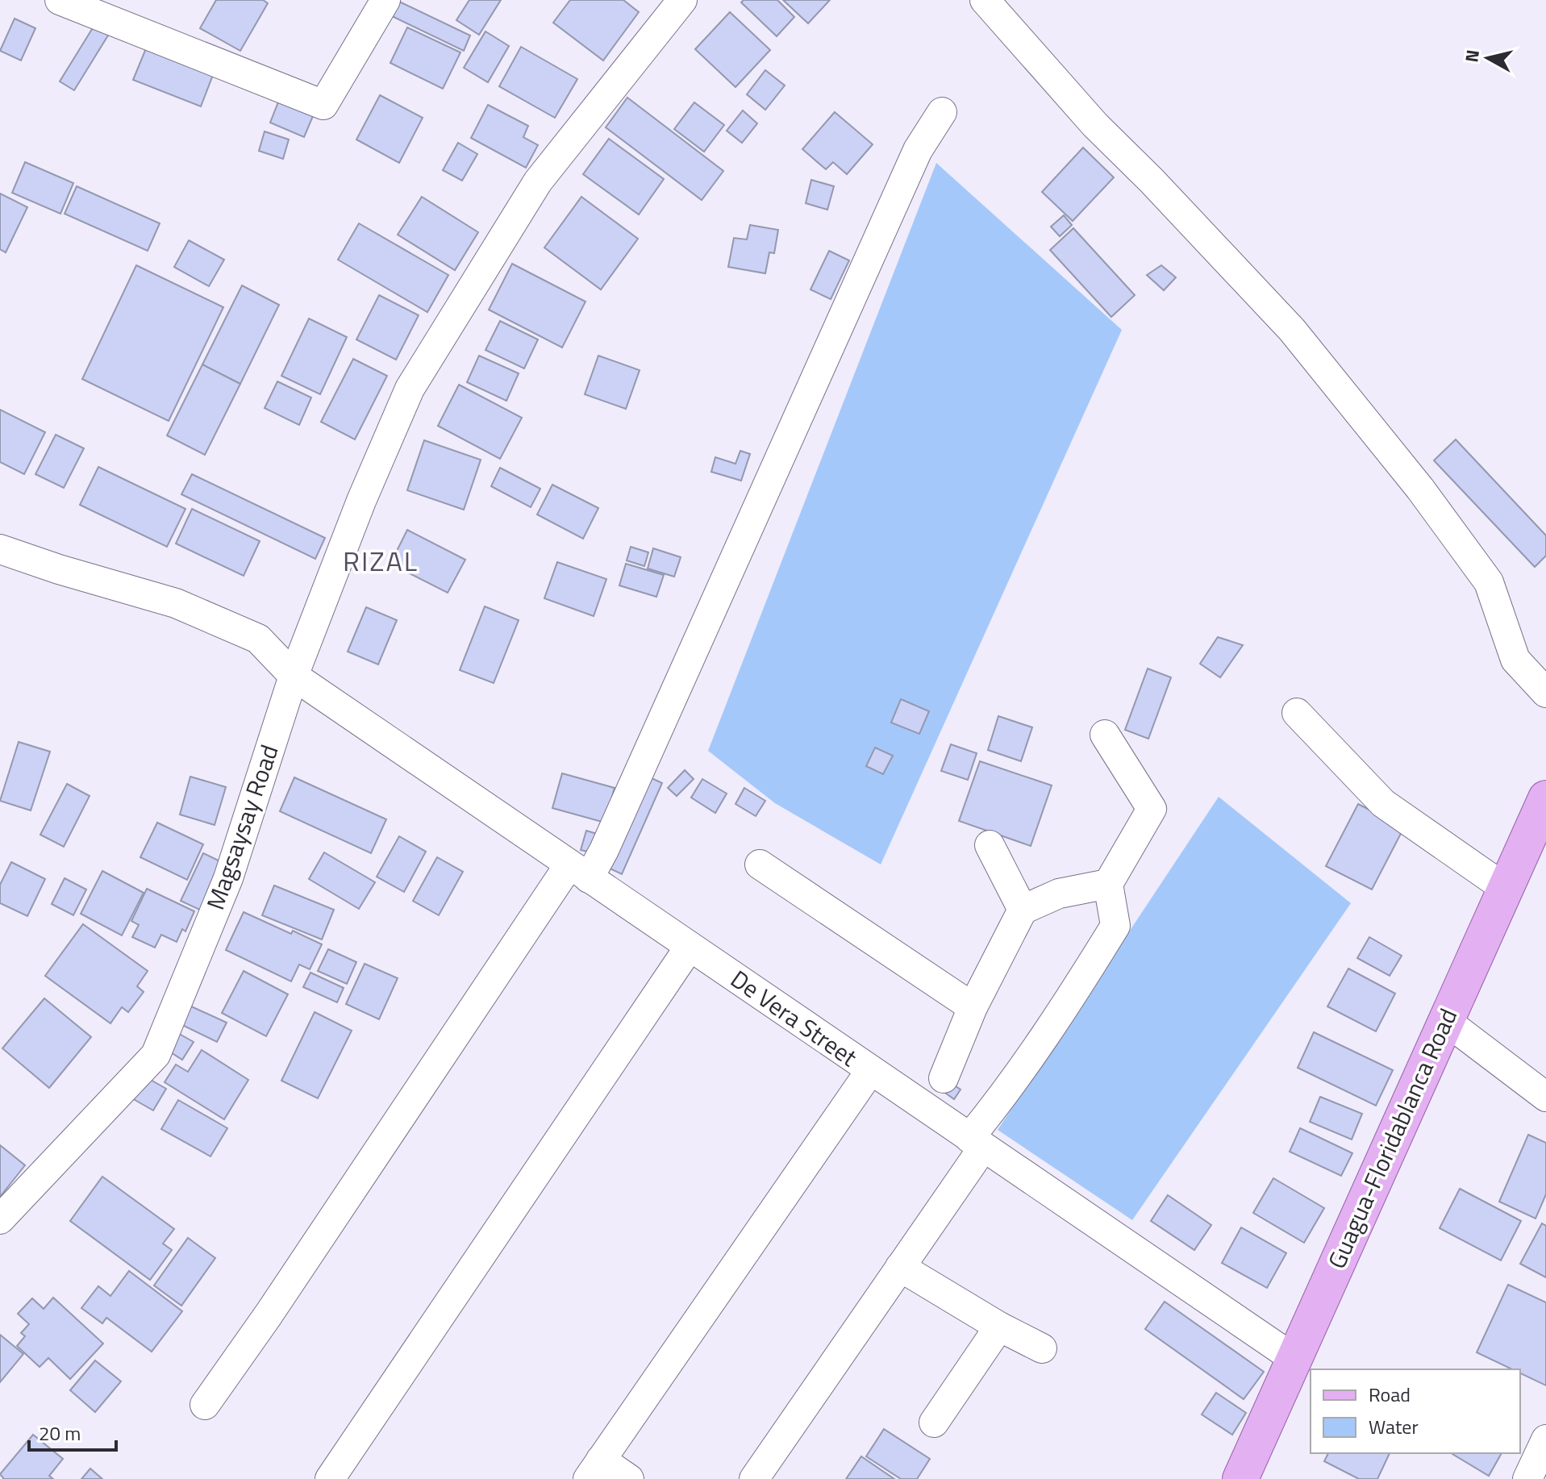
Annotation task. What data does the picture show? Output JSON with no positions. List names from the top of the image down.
{
  "streets": {
    "main road": ["Guagua-Floridablanca Road"],
    "street": ["Magsaysay Road", "De Vera Street"]
  },
  "crossings": [
    ["Magsaysay Road", "De Vera Street"],
    ["De Vera Street", "Guagua-Floridablanca Road"]
  ],
  "districts": ["RIZAL"],
  "legend": ["Road", "Water"],
  "scale_bar": "20 m",
  "north": "left"
}
